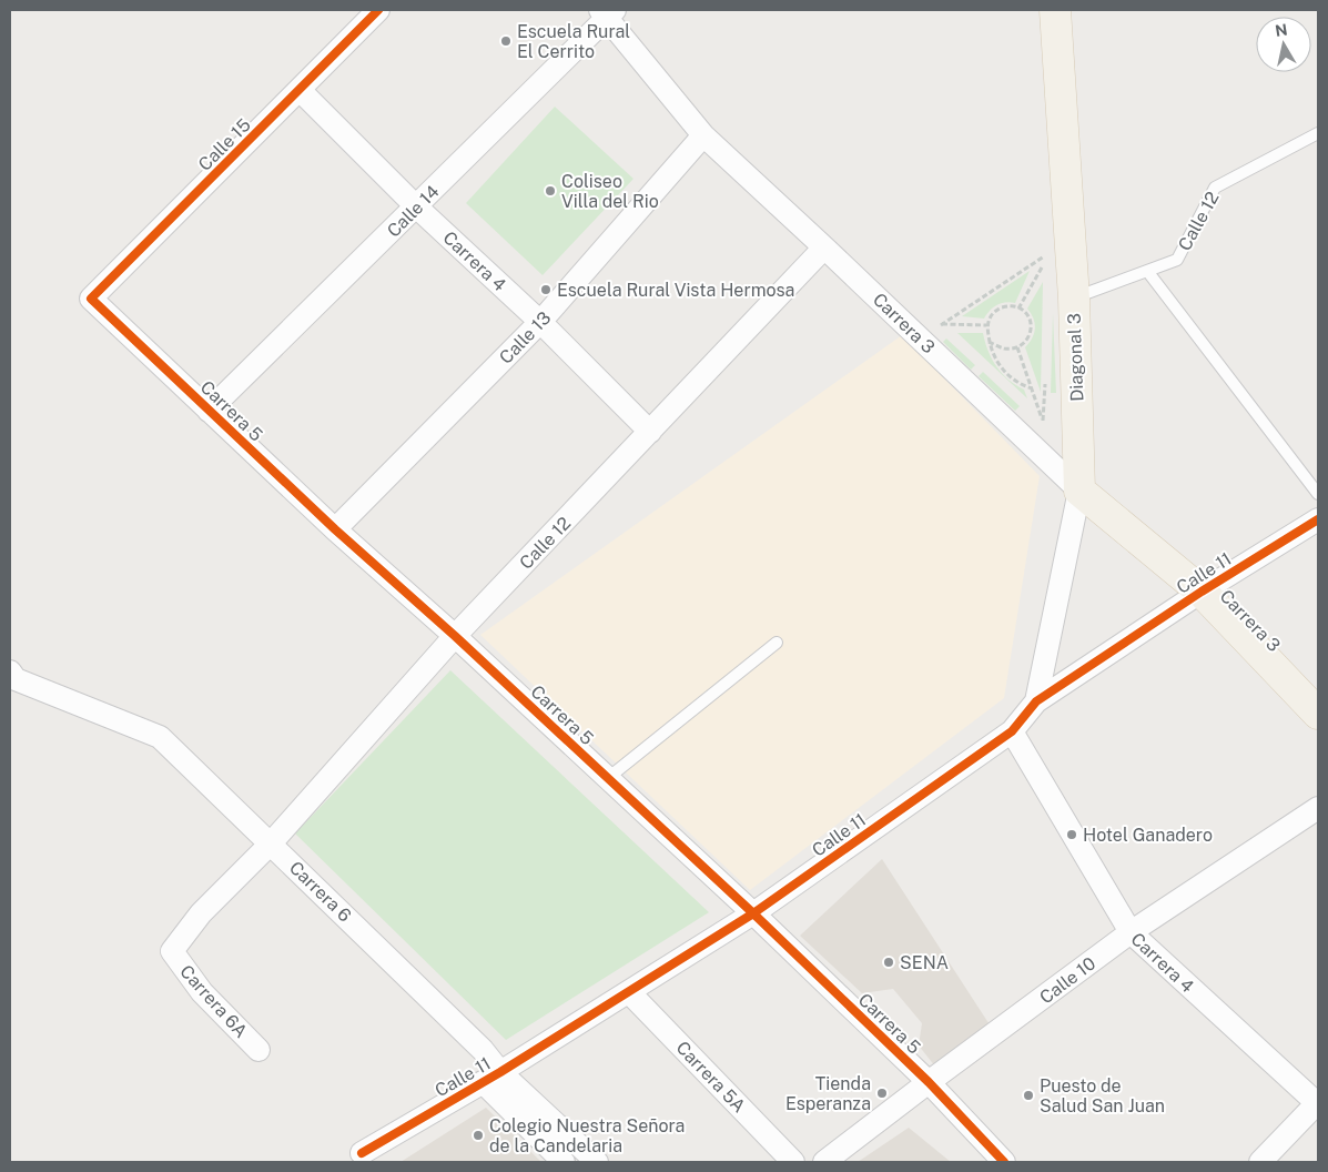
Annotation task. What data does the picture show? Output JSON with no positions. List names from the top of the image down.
{
  "streets": {
    "main road": ["Carrera 3", "Diagonal 3"],
    "street": [
      "Calle 15",
      "Calle 14",
      "Calle 12",
      "Carrera 4",
      "Calle 13",
      "Carrera 5",
      "Calle 11",
      "Carrera 6",
      "Calle 10",
      "Carrera 6A",
      "Carrera 5A"
    ]
  },
  "crossings": [
    ["Calle 15", "Carrera 4"],
    ["Calle 15", "Carrera 5"],
    ["Calle 14", "Carrera 4"],
    ["Calle 14", "Carrera 3"],
    ["Calle 14", "Carrera 5"],
    ["Calle 12", "Carrera 4"],
    ["Calle 12", "Carrera 3"],
    ["Calle 12", "Diagonal 3"],
    ["Calle 12", "Carrera 5"],
    ["Calle 12", "Carrera 6"],
    ["Calle 12", "Carrera 6A"],
    ["Carrera 4", "Calle 13"],
    ["Carrera 4", "Calle 11"],
    ["Carrera 4", "Calle 10"],
    ["Carrera 3", "Calle 13"],
    ["Carrera 3", "Diagonal 3"],
    ["Carrera 3", "Calle 11"],
    ["Calle 13", "Carrera 5"],
    ["Diagonal 3", "Calle 11"],
    ["Carrera 5", "Calle 11"],
    ["Carrera 5", "Calle 10"],
    ["Calle 11", "Carrera 6"],
    ["Calle 11", "Carrera 5A"]
  ],
  "places": [
    "Escuela Rural El Cerrito",
    "Coliseo Villa del Rio",
    "Escuela Rural Vista Hermosa",
    "Hotel Ganadero",
    "SENA",
    "Tienda Esperanza",
    "Puesto de Salud San Juan",
    "Colegio Nuestra Señora de la Candelaria"
  ],
  "north": "top"
}
